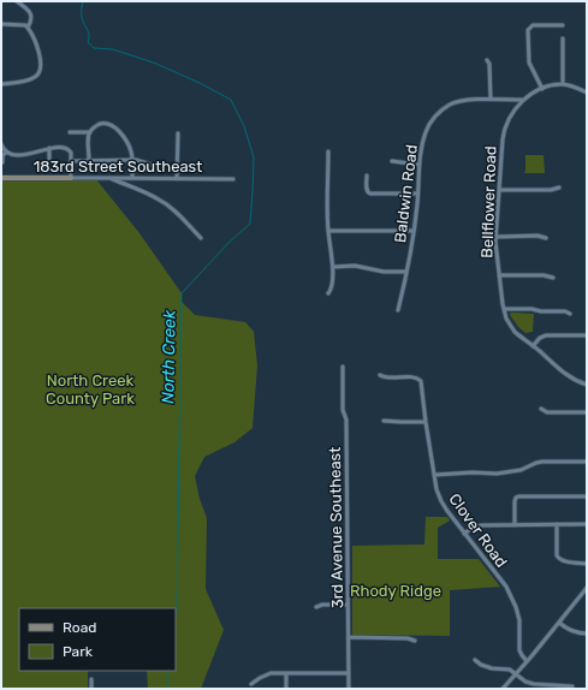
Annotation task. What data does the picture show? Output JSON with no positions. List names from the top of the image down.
{
  "streets": {
    "street": [
      "183rd Street Southeast",
      "Baldwin Road",
      "Bellflower Road",
      "3rd Avenue Southeast",
      "Clover Road"
    ]
  },
  "crossings": [
    ["Baldwin Road", "Bellflower Road"]
  ],
  "water": ["North Creek"],
  "parks": ["North Creek County Park", "Rhody Ridge"],
  "legend": ["Road", "Park"]
}
